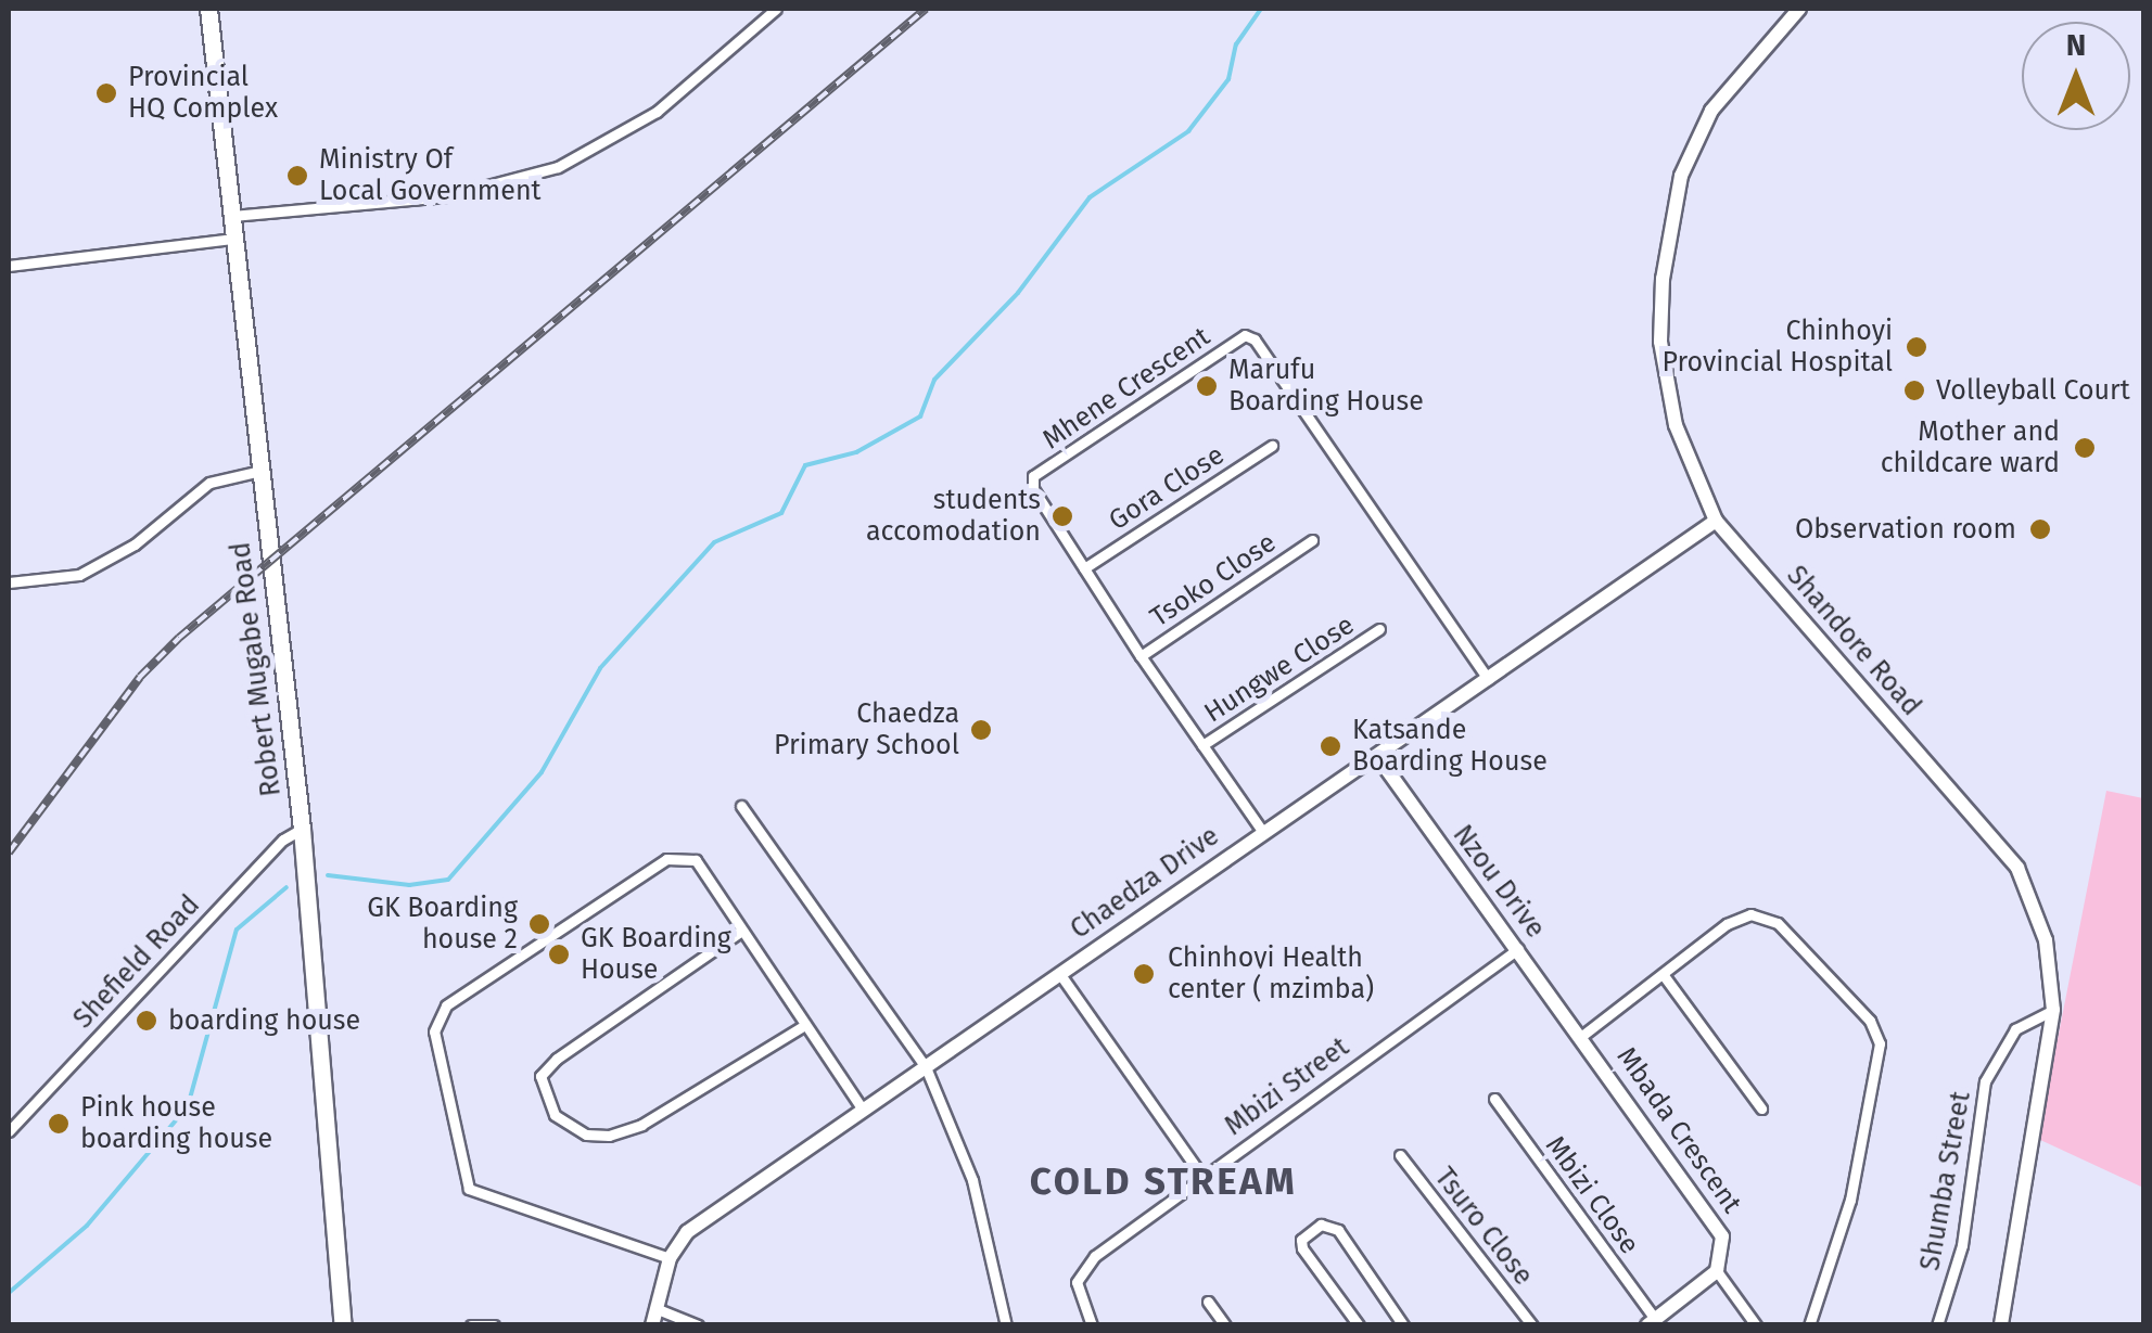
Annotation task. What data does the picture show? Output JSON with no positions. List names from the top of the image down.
{
  "streets": {
    "main road": ["Robert Mugabe Road"],
    "street": [
      "Mhene Crescent",
      "Gora Close",
      "Tsoko Close",
      "Shandore Road",
      "Hungwe Close",
      "Nzou Drive",
      "Chaedza Drive",
      "Shefield Road",
      "Mbizi Street",
      "Mbada Crescent",
      "Shumba Street",
      "Mbizi Close",
      "Tsuro Close"
    ]
  },
  "crossings": [
    ["Mhene Crescent", "Gora Close"],
    ["Mhene Crescent", "Tsoko Close"],
    ["Mhene Crescent", "Hungwe Close"],
    ["Mhene Crescent", "Chaedza Drive"],
    ["Shandore Road", "Chaedza Drive"],
    ["Shandore Road", "Shumba Street"],
    ["Robert Mugabe Road", "Shefield Road"],
    ["Nzou Drive", "Chaedza Drive"],
    ["Nzou Drive", "Mbizi Street"],
    ["Nzou Drive", "Mbada Crescent"]
  ],
  "districts": ["COLD STREAM"],
  "places": [
    "Provincial HQ Complex",
    "Ministry Of Local Government",
    "Chinhoyi Provincial Hospital",
    "Marufu Boarding House",
    "Volleyball Court",
    "Mother and childcare ward",
    "students accomodation",
    "Observation room",
    "Chaedza Primary School",
    "Katsande Boarding House",
    "GK Boarding house 2",
    "GK Boarding House",
    "Chinhoyi Health center ( mzimba)",
    "boarding house",
    "Pink house boarding house"
  ],
  "north": "top"
}
